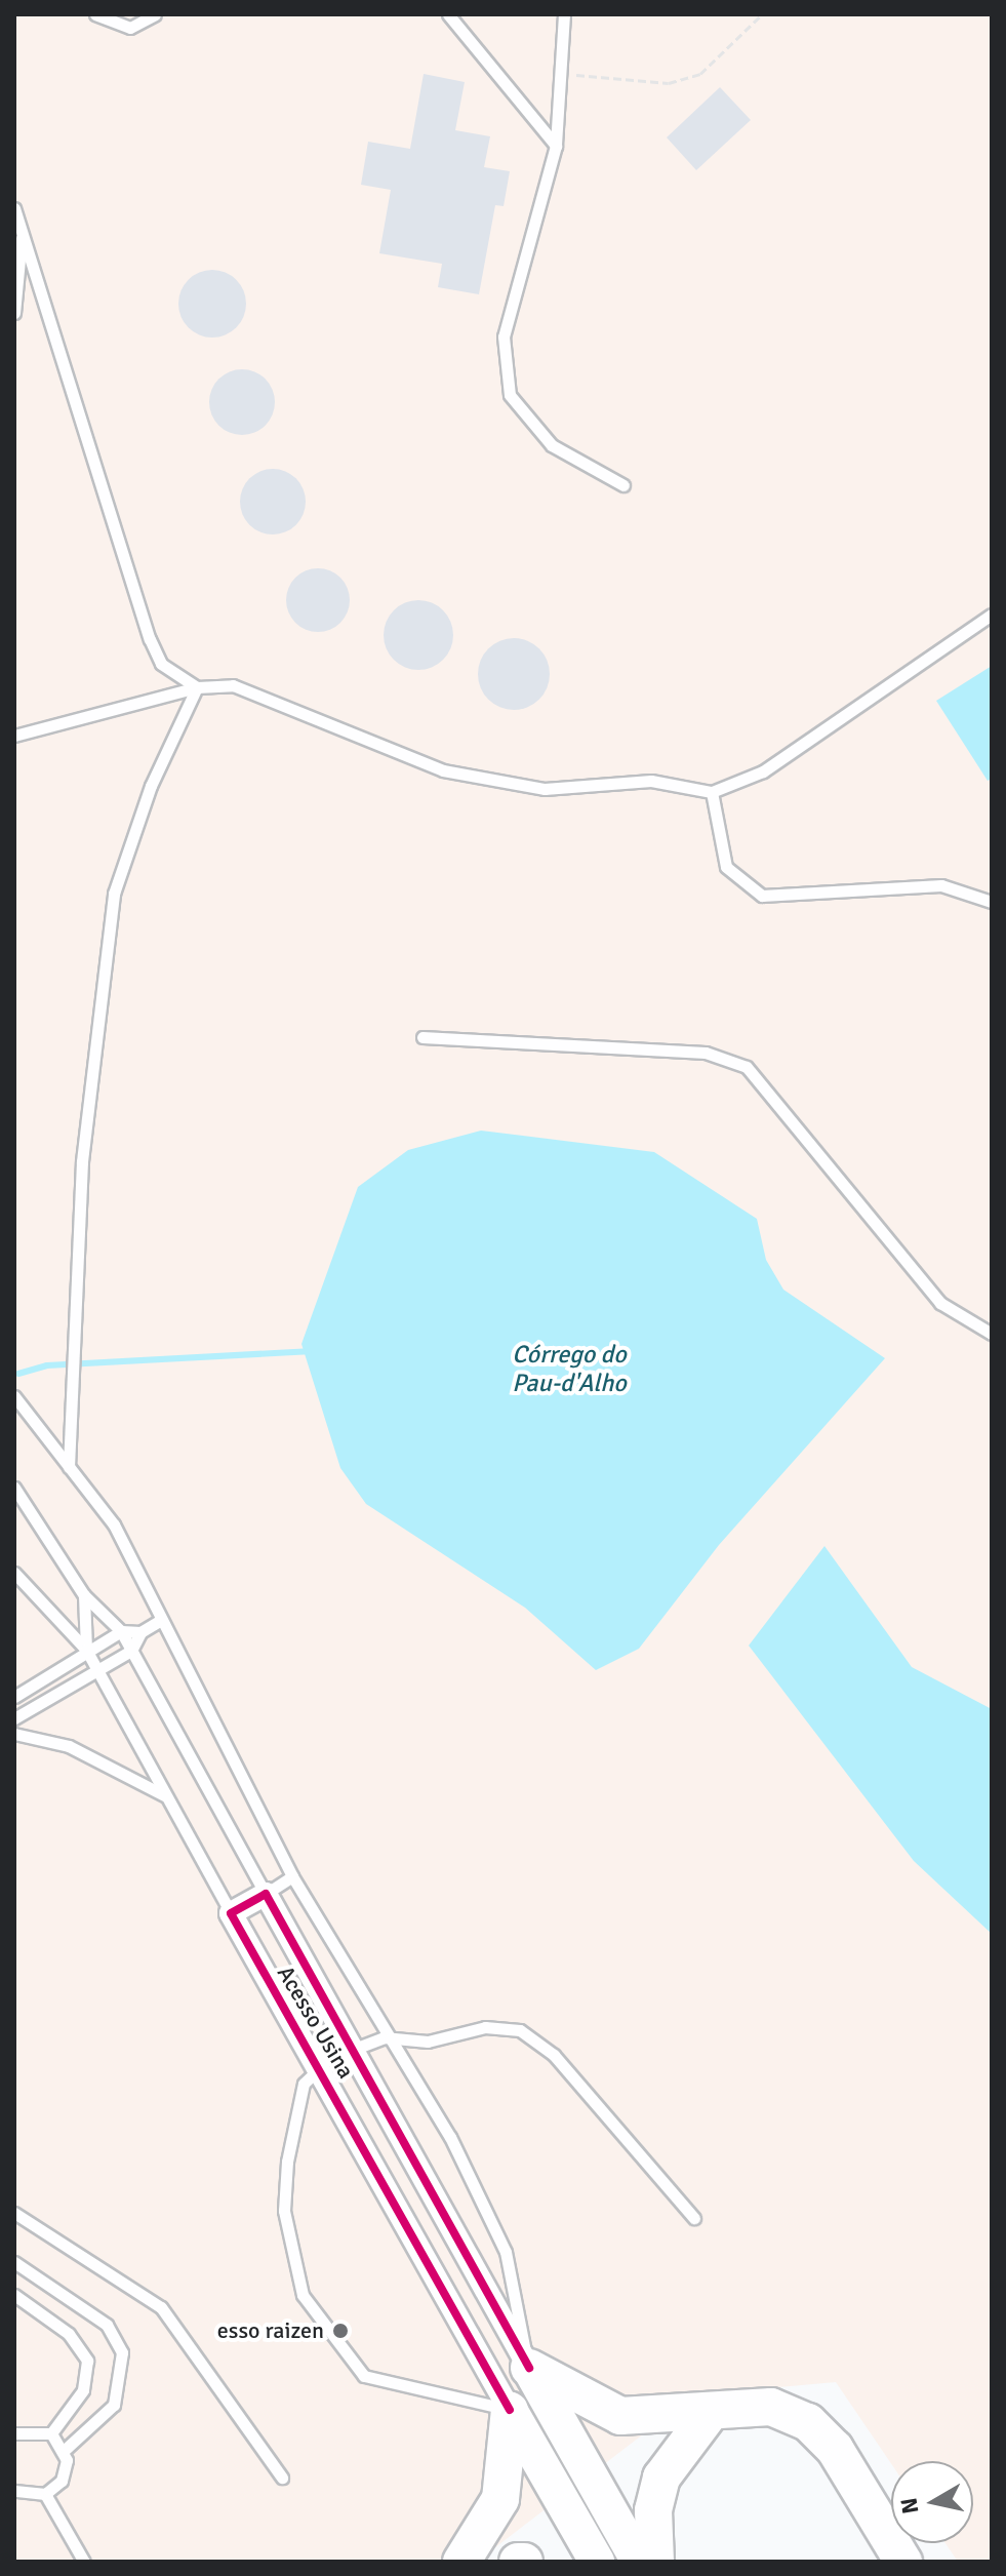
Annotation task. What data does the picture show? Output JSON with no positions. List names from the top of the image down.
{
  "streets": {
    "main road": ["Acesso Usina"]
  },
  "water": ["Córrego do Pau-d'Alho"],
  "places": ["esso raizen"],
  "north": "left"
}
